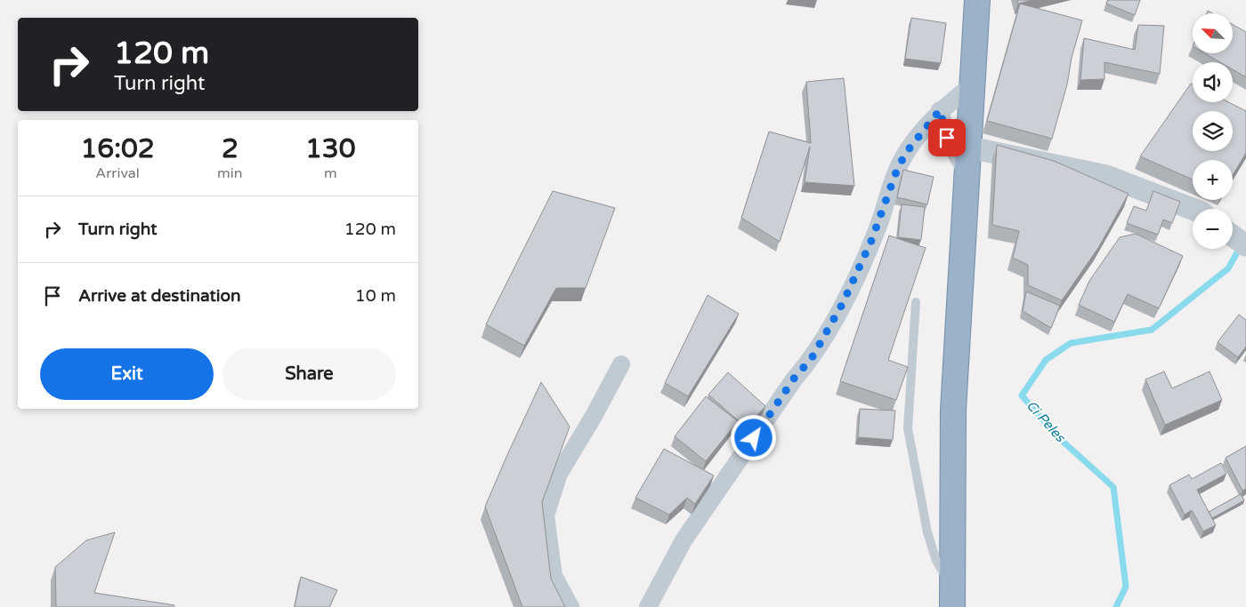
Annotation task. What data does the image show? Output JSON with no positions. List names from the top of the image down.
{
  "water": ["Ci Peles"],
  "north": "top left",
  "page": {
    "map_buttons": ["+", "−"],
    "turn": ["120 m", "Turn right"],
    "eta": [
      "16:02",
      "Arrival",
      "2",
      "min",
      "130",
      "m"
    ],
    "list": [
      {
        "name": "Turn right",
        "value": "120 m"
      },
      {
        "name": "Arrive at destination",
        "value": "10 m"
      }
    ],
    "buttons": ["Exit", "Share"]
  }
}
